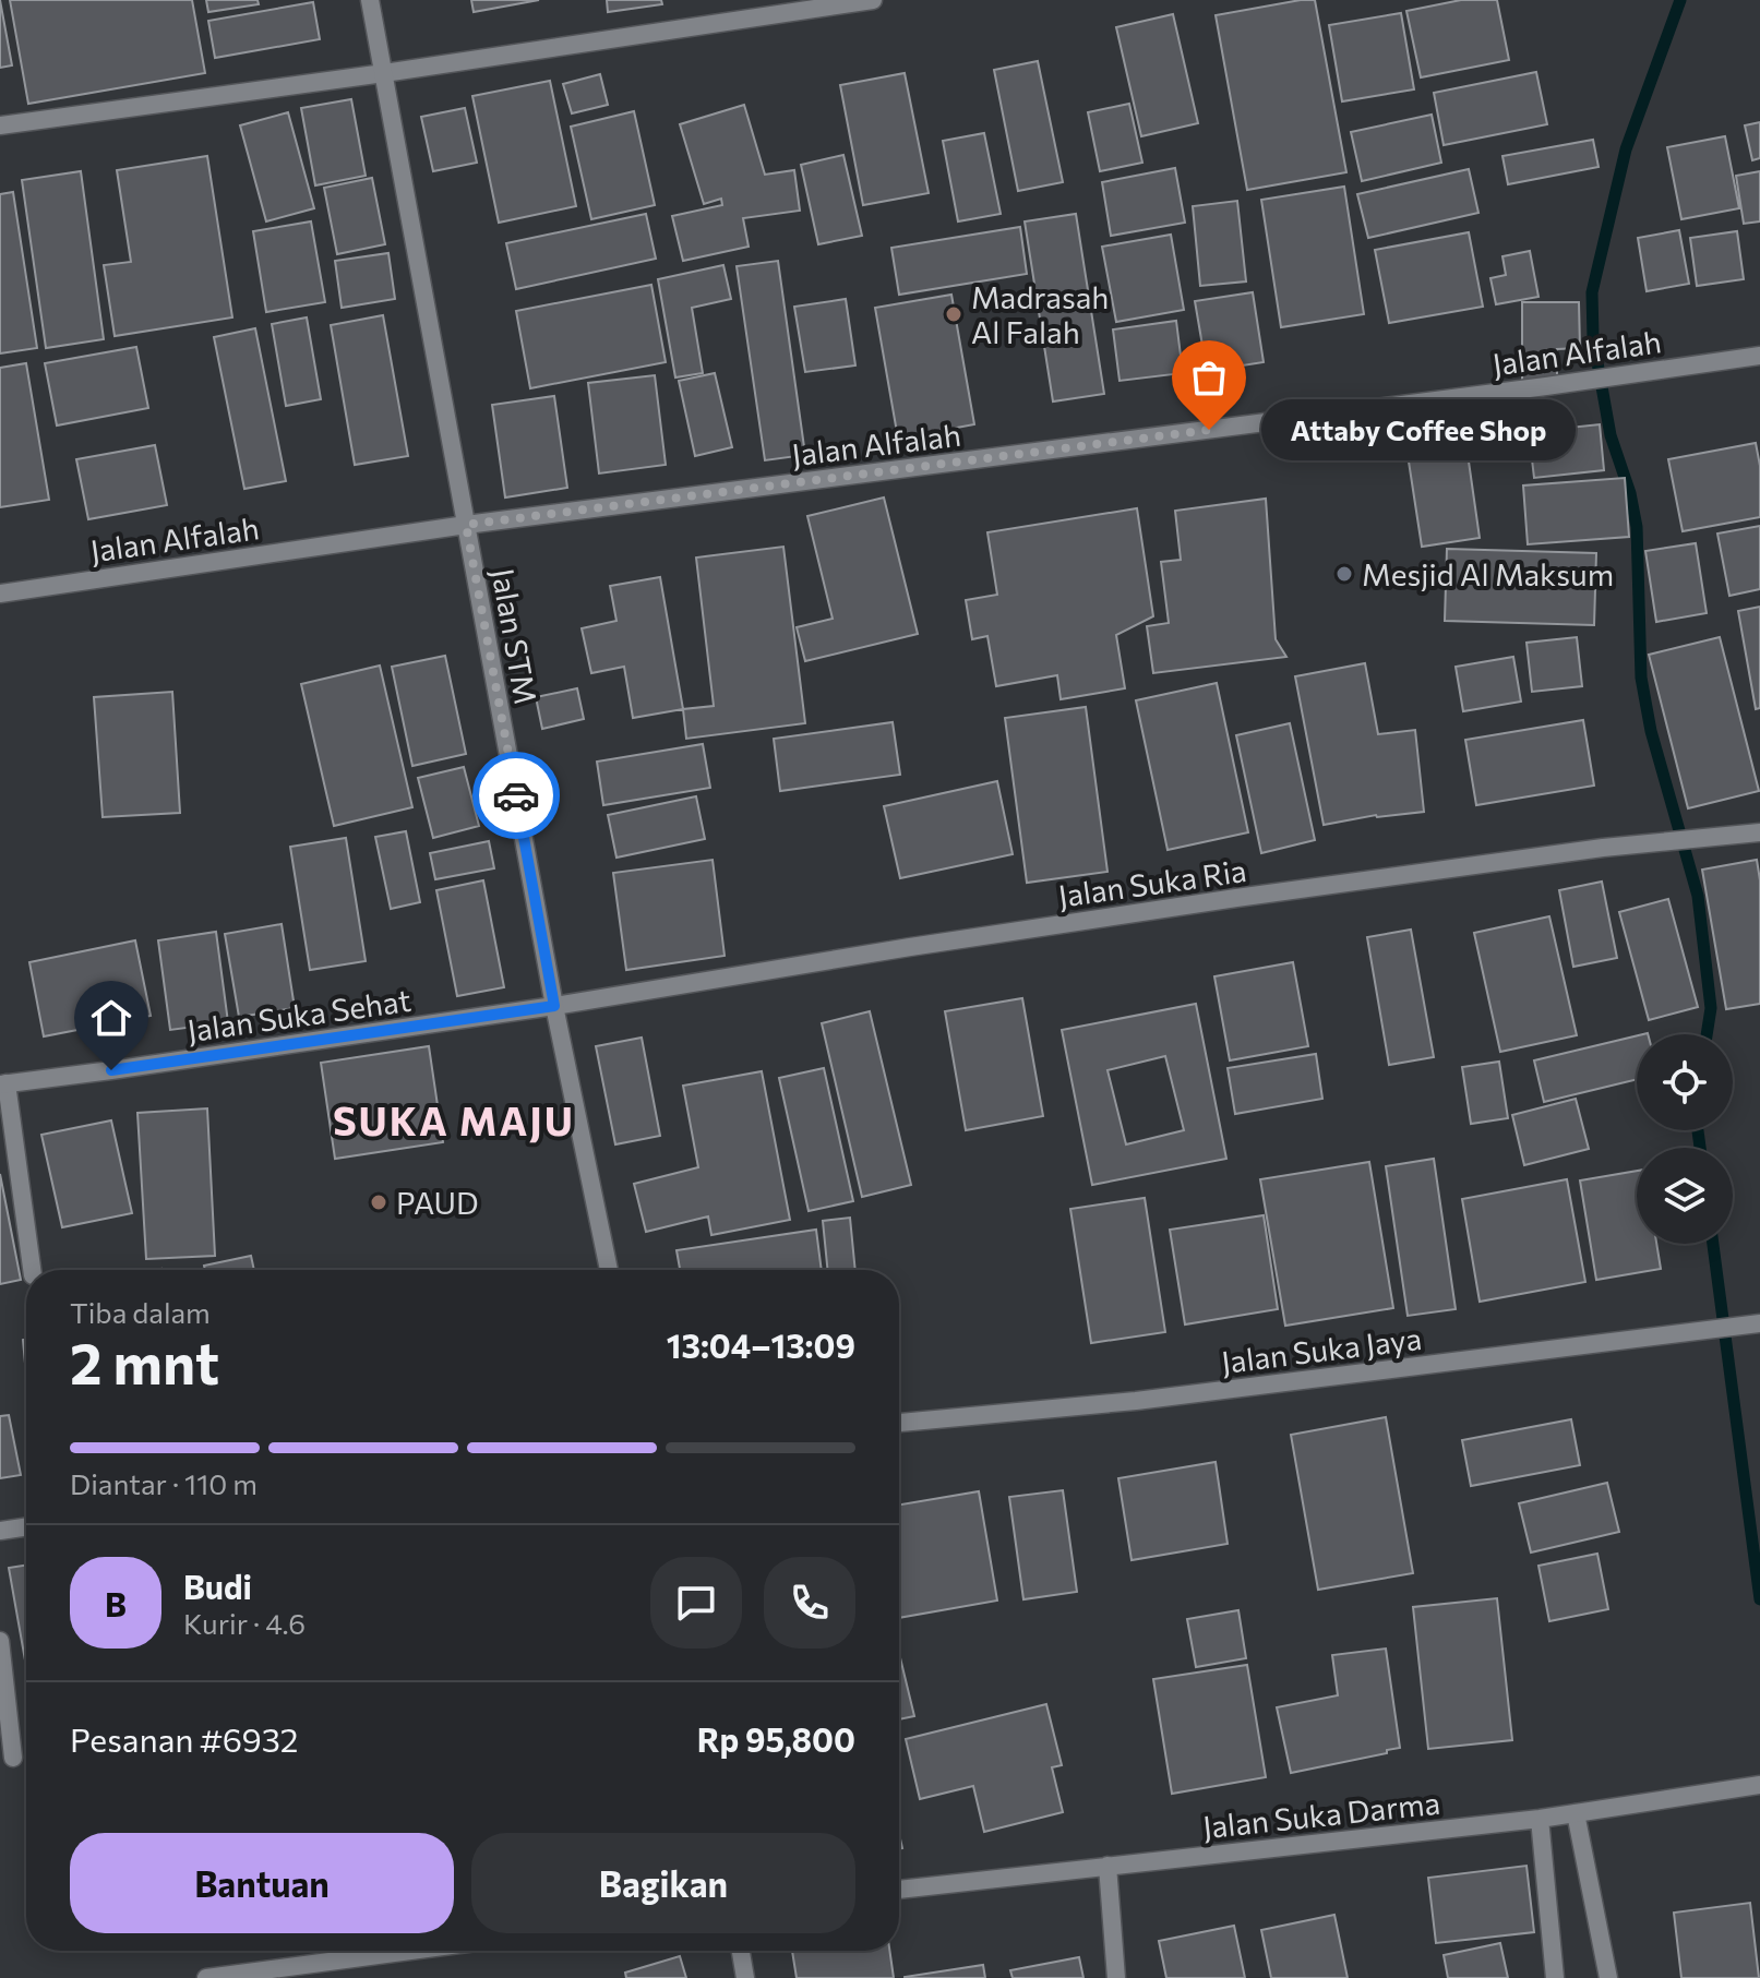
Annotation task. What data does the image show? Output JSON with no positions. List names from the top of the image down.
{
  "streets": {
    "street": [
      "Jalan Alfalah",
      "Jalan STM",
      "Jalan Suka Ria",
      "Jalan Suka Sehat",
      "Jalan Suka Jaya",
      "Jalan Suka Darma"
    ]
  },
  "crossings": [
    ["Jalan Alfalah", "Jalan STM"],
    ["Jalan STM", "Jalan Suka Ria"],
    ["Jalan STM", "Jalan Suka Sehat"],
    ["Jalan Suka Ria", "Jalan Suka Sehat"]
  ],
  "districts": ["SUKA MAJU"],
  "places": [
    "Madrasah Al Falah",
    "Attaby Coffee Shop",
    "Mesjid Al Maksum",
    "PAUD"
  ],
  "page": {
    "bubble": "Attaby Coffee Shop",
    "heading": ["2 mnt", "Tiba dalam", "13:04–13:09"],
    "panel": [
      "Budi",
      "Kurir · 4.6",
      "Pesanan #6932",
      "Rp 95,800"
    ],
    "bar": "Diantar · 110 m",
    "round": "B",
    "buttons": ["Bantuan", "Bagikan"]
  }
}
